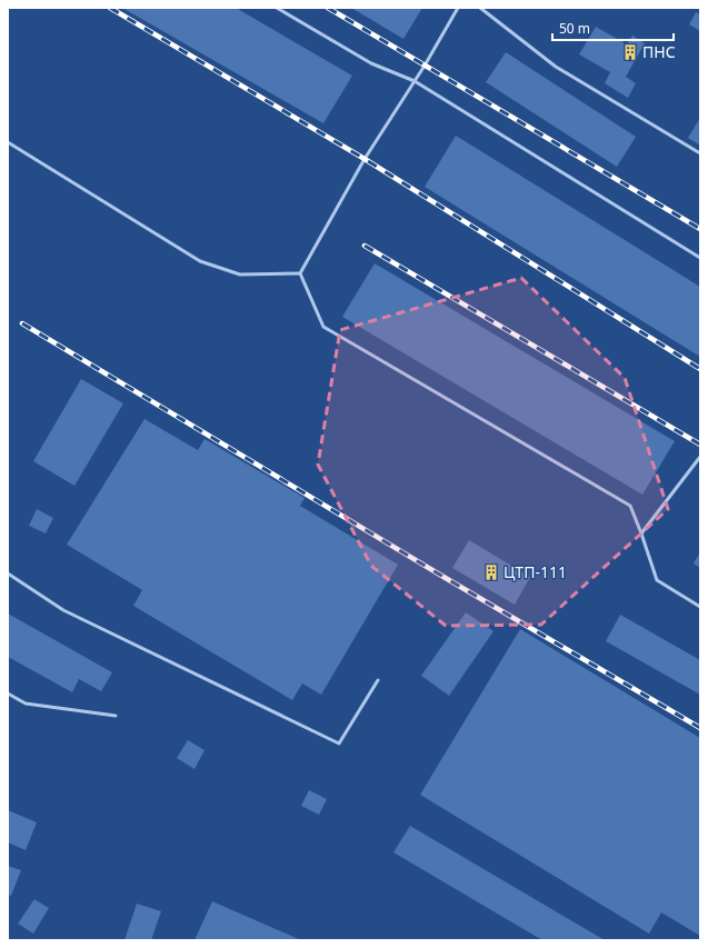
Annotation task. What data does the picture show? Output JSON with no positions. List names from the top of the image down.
{
  "places": {
    "building": ["ПНС", "ЦТП-111"]
  },
  "scale_bar": "50 m"
}
